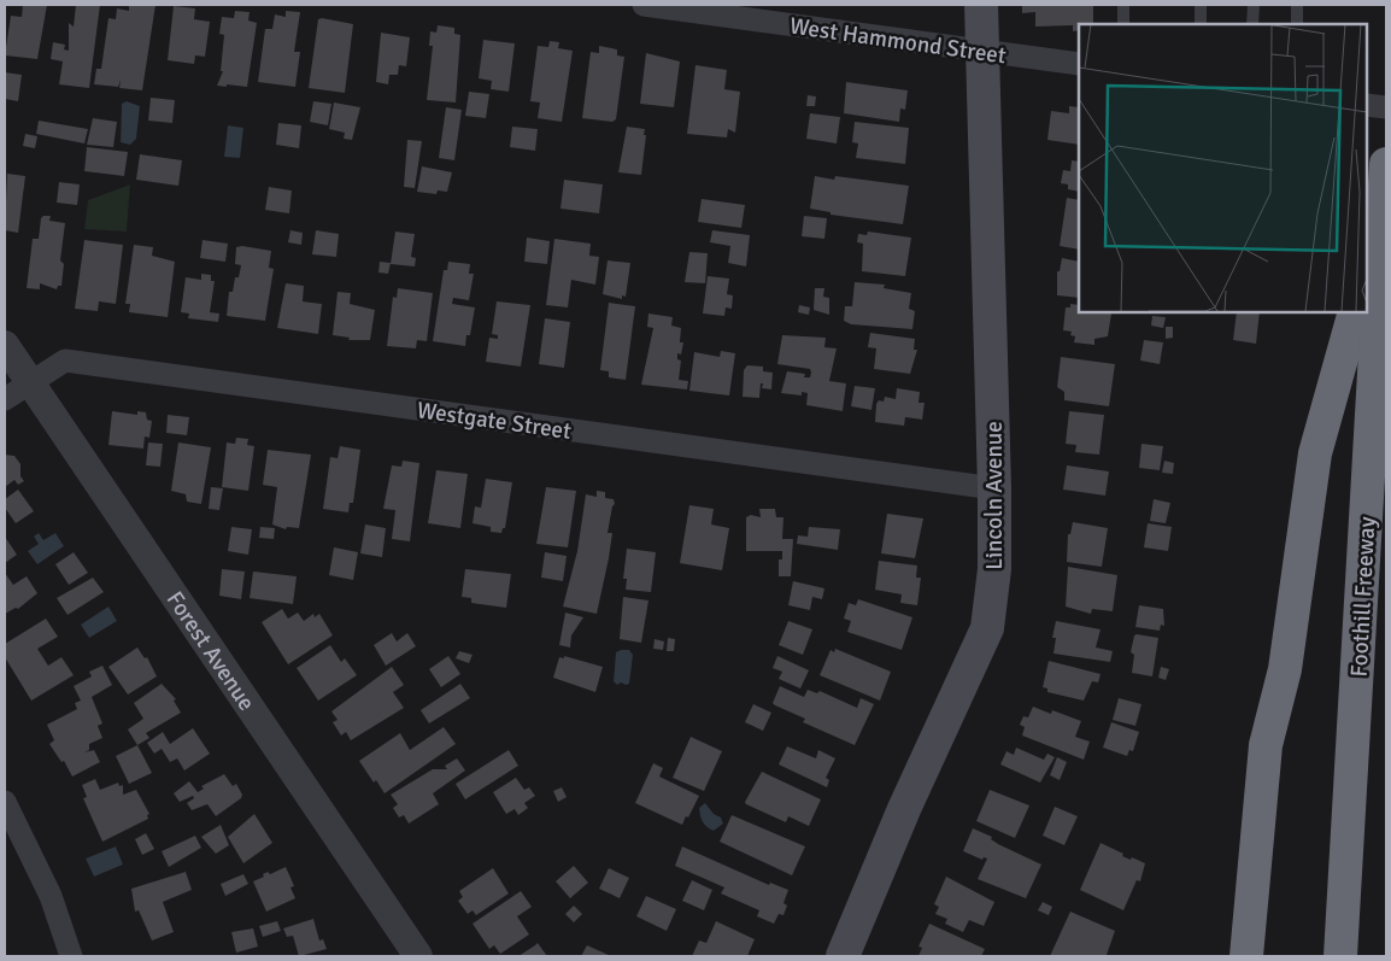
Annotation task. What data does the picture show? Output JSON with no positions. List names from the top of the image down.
{
  "streets": {
    "highway": ["Foothill Freeway"],
    "main road": ["Lincoln Avenue"],
    "street": ["West Hammond Street", "Westgate Street", "Forest Avenue"]
  },
  "crossings": [
    ["West Hammond Street", "Lincoln Avenue"],
    ["Westgate Street", "Lincoln Avenue"],
    ["Westgate Street", "Forest Avenue"]
  ]
}
